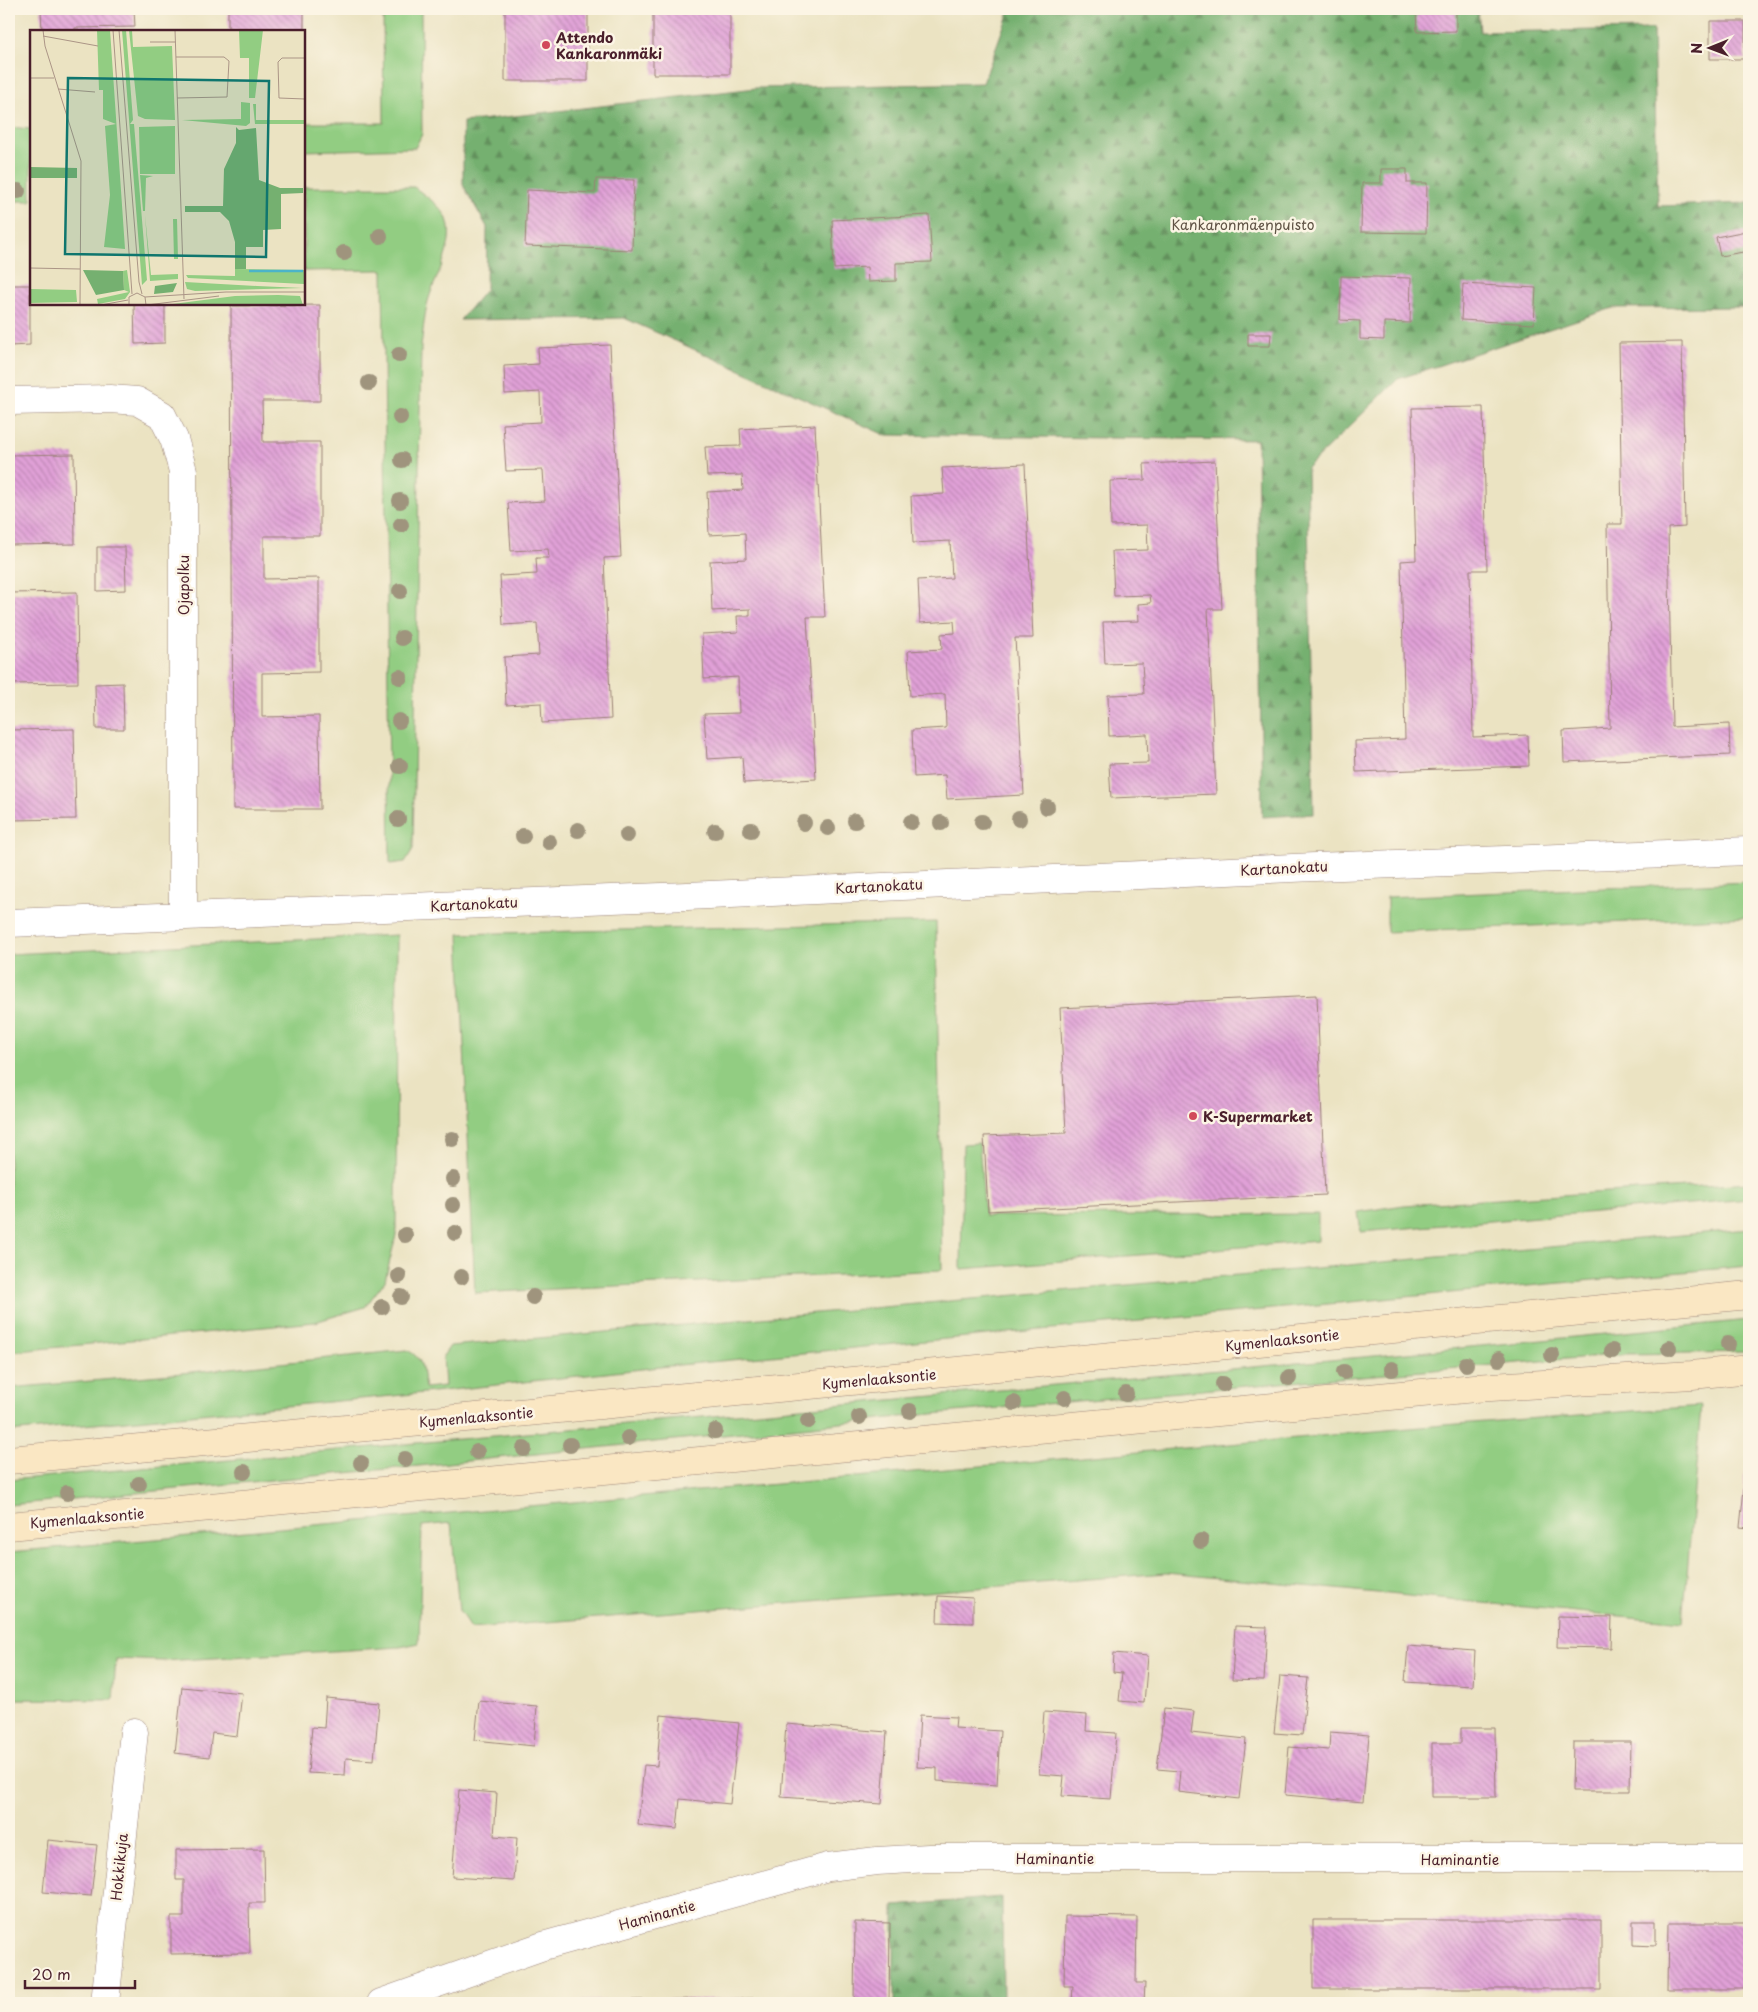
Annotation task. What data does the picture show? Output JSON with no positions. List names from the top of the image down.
{
  "streets": {
    "main road": ["Kymenlaaksontie"],
    "street": [
      "Ojapolku",
      "Kartanokatu",
      "Haminantie",
      "Hokkikuja"
    ]
  },
  "crossings": [
    ["Ojapolku", "Kartanokatu"]
  ],
  "parks": ["Kankaronmäenpuisto"],
  "places": ["Attendo Kankaronmäki", "K-Supermarket"],
  "scale_bar": "20 m",
  "north": "left"
}
